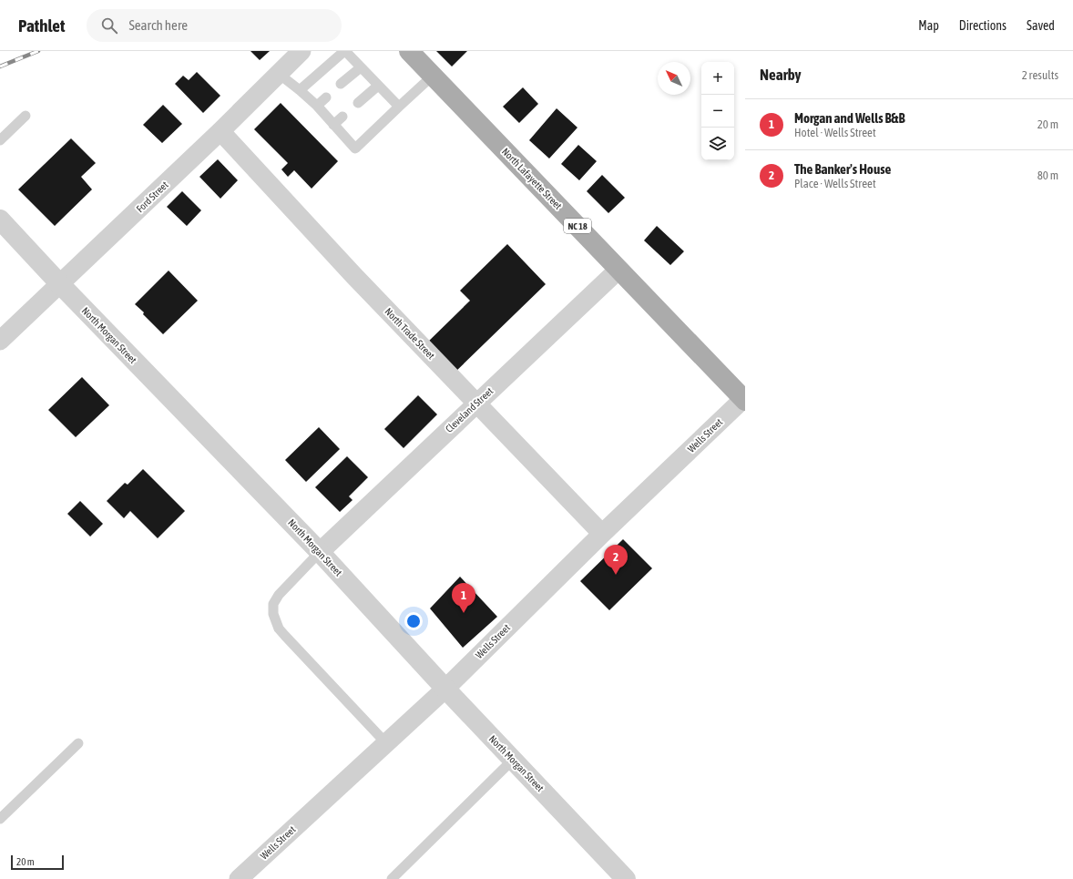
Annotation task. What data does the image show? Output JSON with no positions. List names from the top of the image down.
{
  "streets": {
    "main road": ["North Lafayette Street", "NC 18"],
    "street": [
      "Ford Street",
      "North Trade Street",
      "North Morgan Street",
      "Cleveland Street",
      "Wells Street"
    ]
  },
  "crossings": [
    ["North Lafayette Street", "Cleveland Street"],
    ["North Lafayette Street", "Wells Street"],
    ["Ford Street", "North Trade Street"],
    ["Ford Street", "North Morgan Street"],
    ["North Trade Street", "Cleveland Street"],
    ["North Trade Street", "Wells Street"],
    ["North Morgan Street", "Cleveland Street"],
    ["North Morgan Street", "Wells Street"]
  ],
  "scale_bar": "20 m",
  "north": "top left",
  "page": {
    "header": "Pathlet",
    "search": "Search here",
    "nav": ["Map", "Directions", "Saved"],
    "heading": ["Nearby", "2 results"],
    "map_buttons": ["+", "−"],
    "list": [
      {
        "mark": "1",
        "name": "Morgan and Wells B&B",
        "note": "Hotel · Wells Street",
        "value": "20 m"
      },
      {
        "mark": "2",
        "name": "The Banker's House",
        "note": "Place · Wells Street",
        "value": "80 m"
      }
    ],
    "pins": ["2", "1"],
    "scale": "20 m"
  }
}
